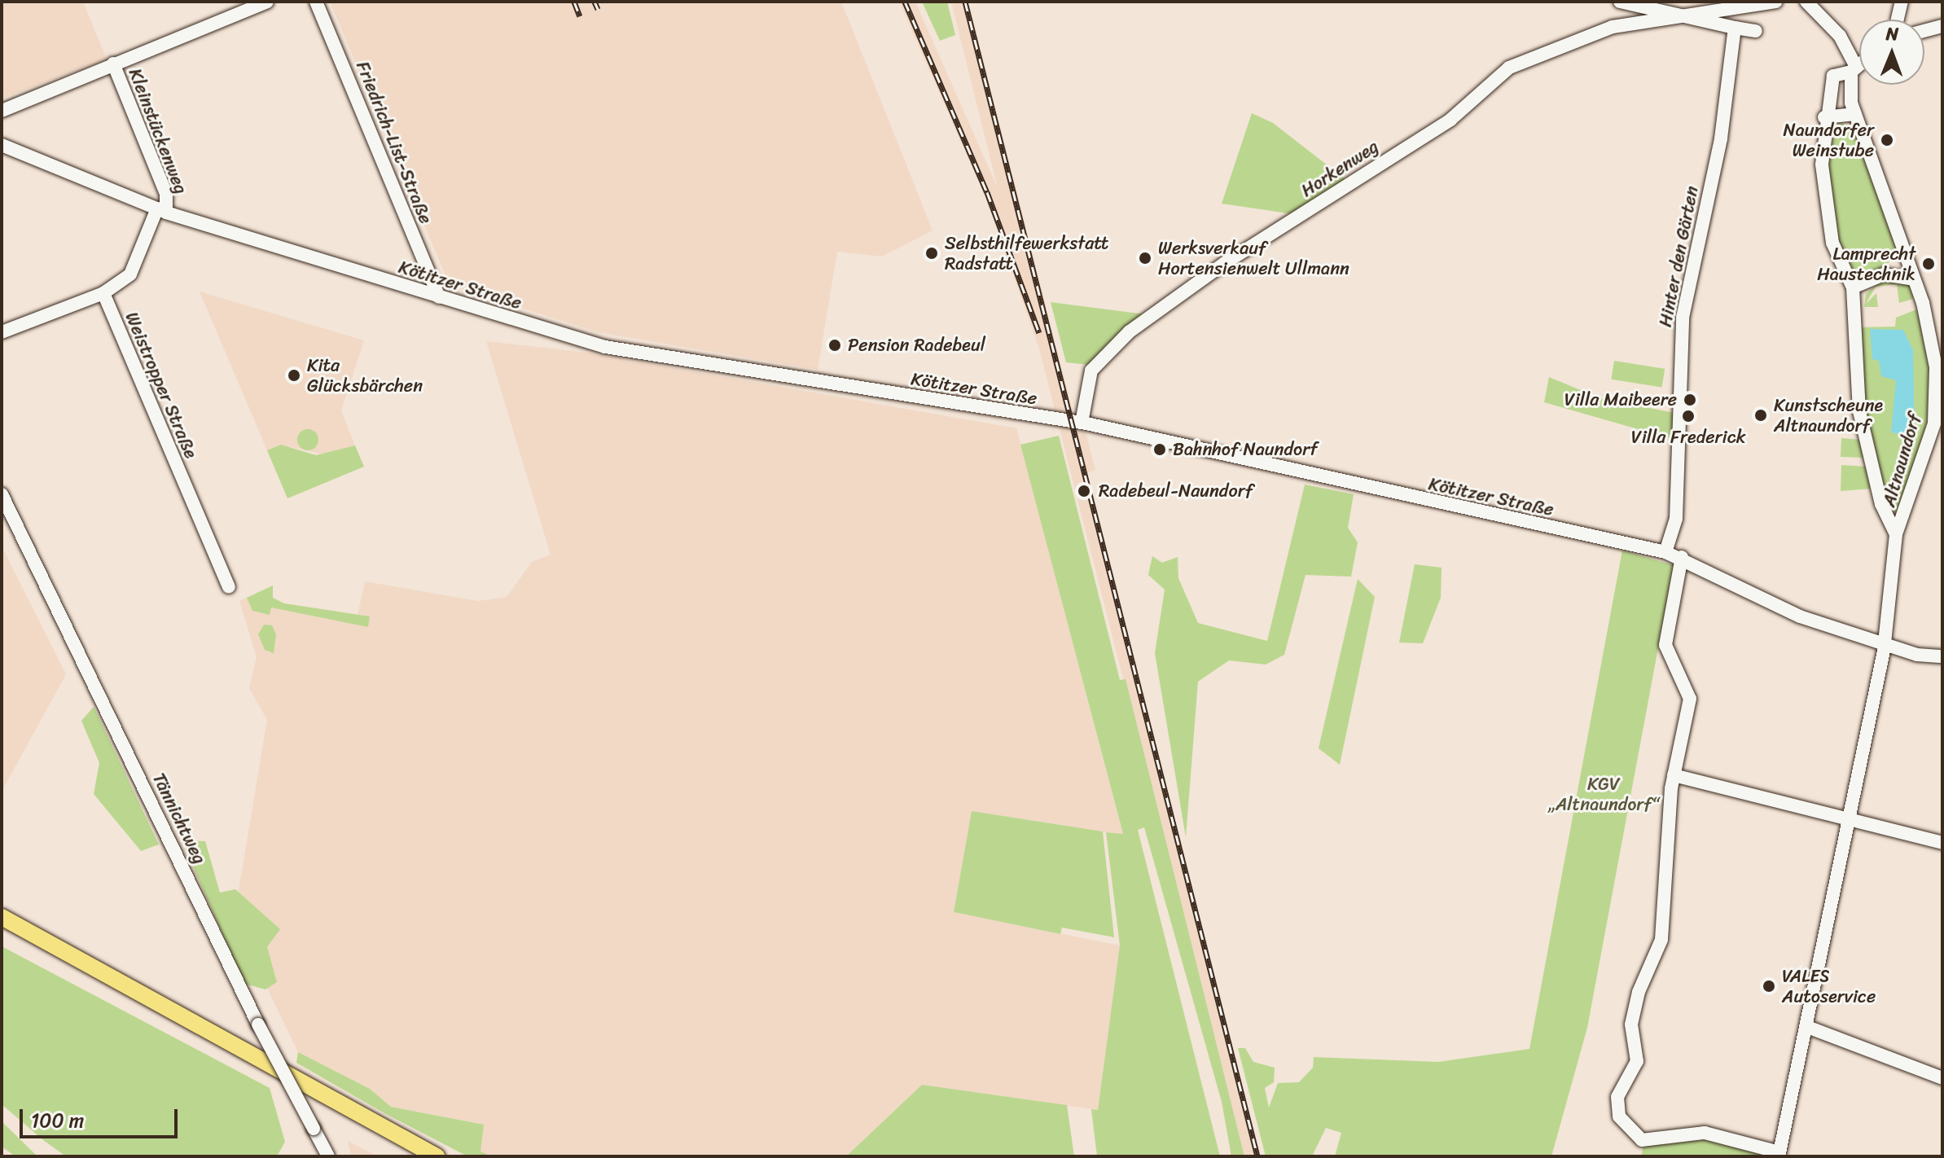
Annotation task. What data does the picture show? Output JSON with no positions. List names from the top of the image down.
{
  "streets": {
    "street": [
      "Kleinstückenweg",
      "Friedrich-List-Straße",
      "Horkenweg",
      "Hinter den Gärten",
      "Kötitzer Straße",
      "Weistropper Straße",
      "Altnaundorf",
      "Tännichtweg"
    ]
  },
  "crossings": [
    ["Kleinstückenweg", "Kötitzer Straße"],
    ["Friedrich-List-Straße", "Kötitzer Straße"],
    ["Horkenweg", "Kötitzer Straße"],
    ["Hinter den Gärten", "Kötitzer Straße"],
    ["Kötitzer Straße", "Altnaundorf"]
  ],
  "parks": ["KGV „Altnaundorf“"],
  "places": [
    "Naundorfer Weinstube",
    "Selbsthilfewerkstatt Radstatt",
    "Werksverkauf Hortensienwelt Ullmann",
    "Lamprecht Haustechnik",
    "Pension Radebeul",
    "Kita Glücksbärchen",
    "Villa Maibeere",
    "Kunstscheune Altnaundorf",
    "Villa Frederick",
    "Bahnhof Naundorf",
    "Radebeul-Naundorf",
    "VALES Autoservice"
  ],
  "scale_bar": "100 m",
  "north": "top"
}
